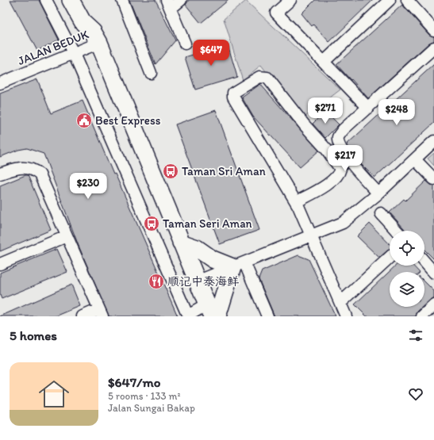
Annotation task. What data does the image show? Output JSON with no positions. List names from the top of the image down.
{
  "streets": {
    "street": ["JALAN BEDUK"]
  },
  "places": {
    "public building": ["Best Express"],
    "bus stop": ["Taman Sri Aman", "Taman Seri Aman"],
    "restaurant": ["顺记中泰海鲜"]
  },
  "page": {
    "price": [
      "$647",
      "$271",
      "$248",
      "$217",
      "$230"
    ],
    "heading": "5 homes",
    "list": [
      {
        "name": "$647/mo",
        "note": "5 rooms · 133 m² · Jalan Sungai Bakap"
      }
    ]
  }
}
